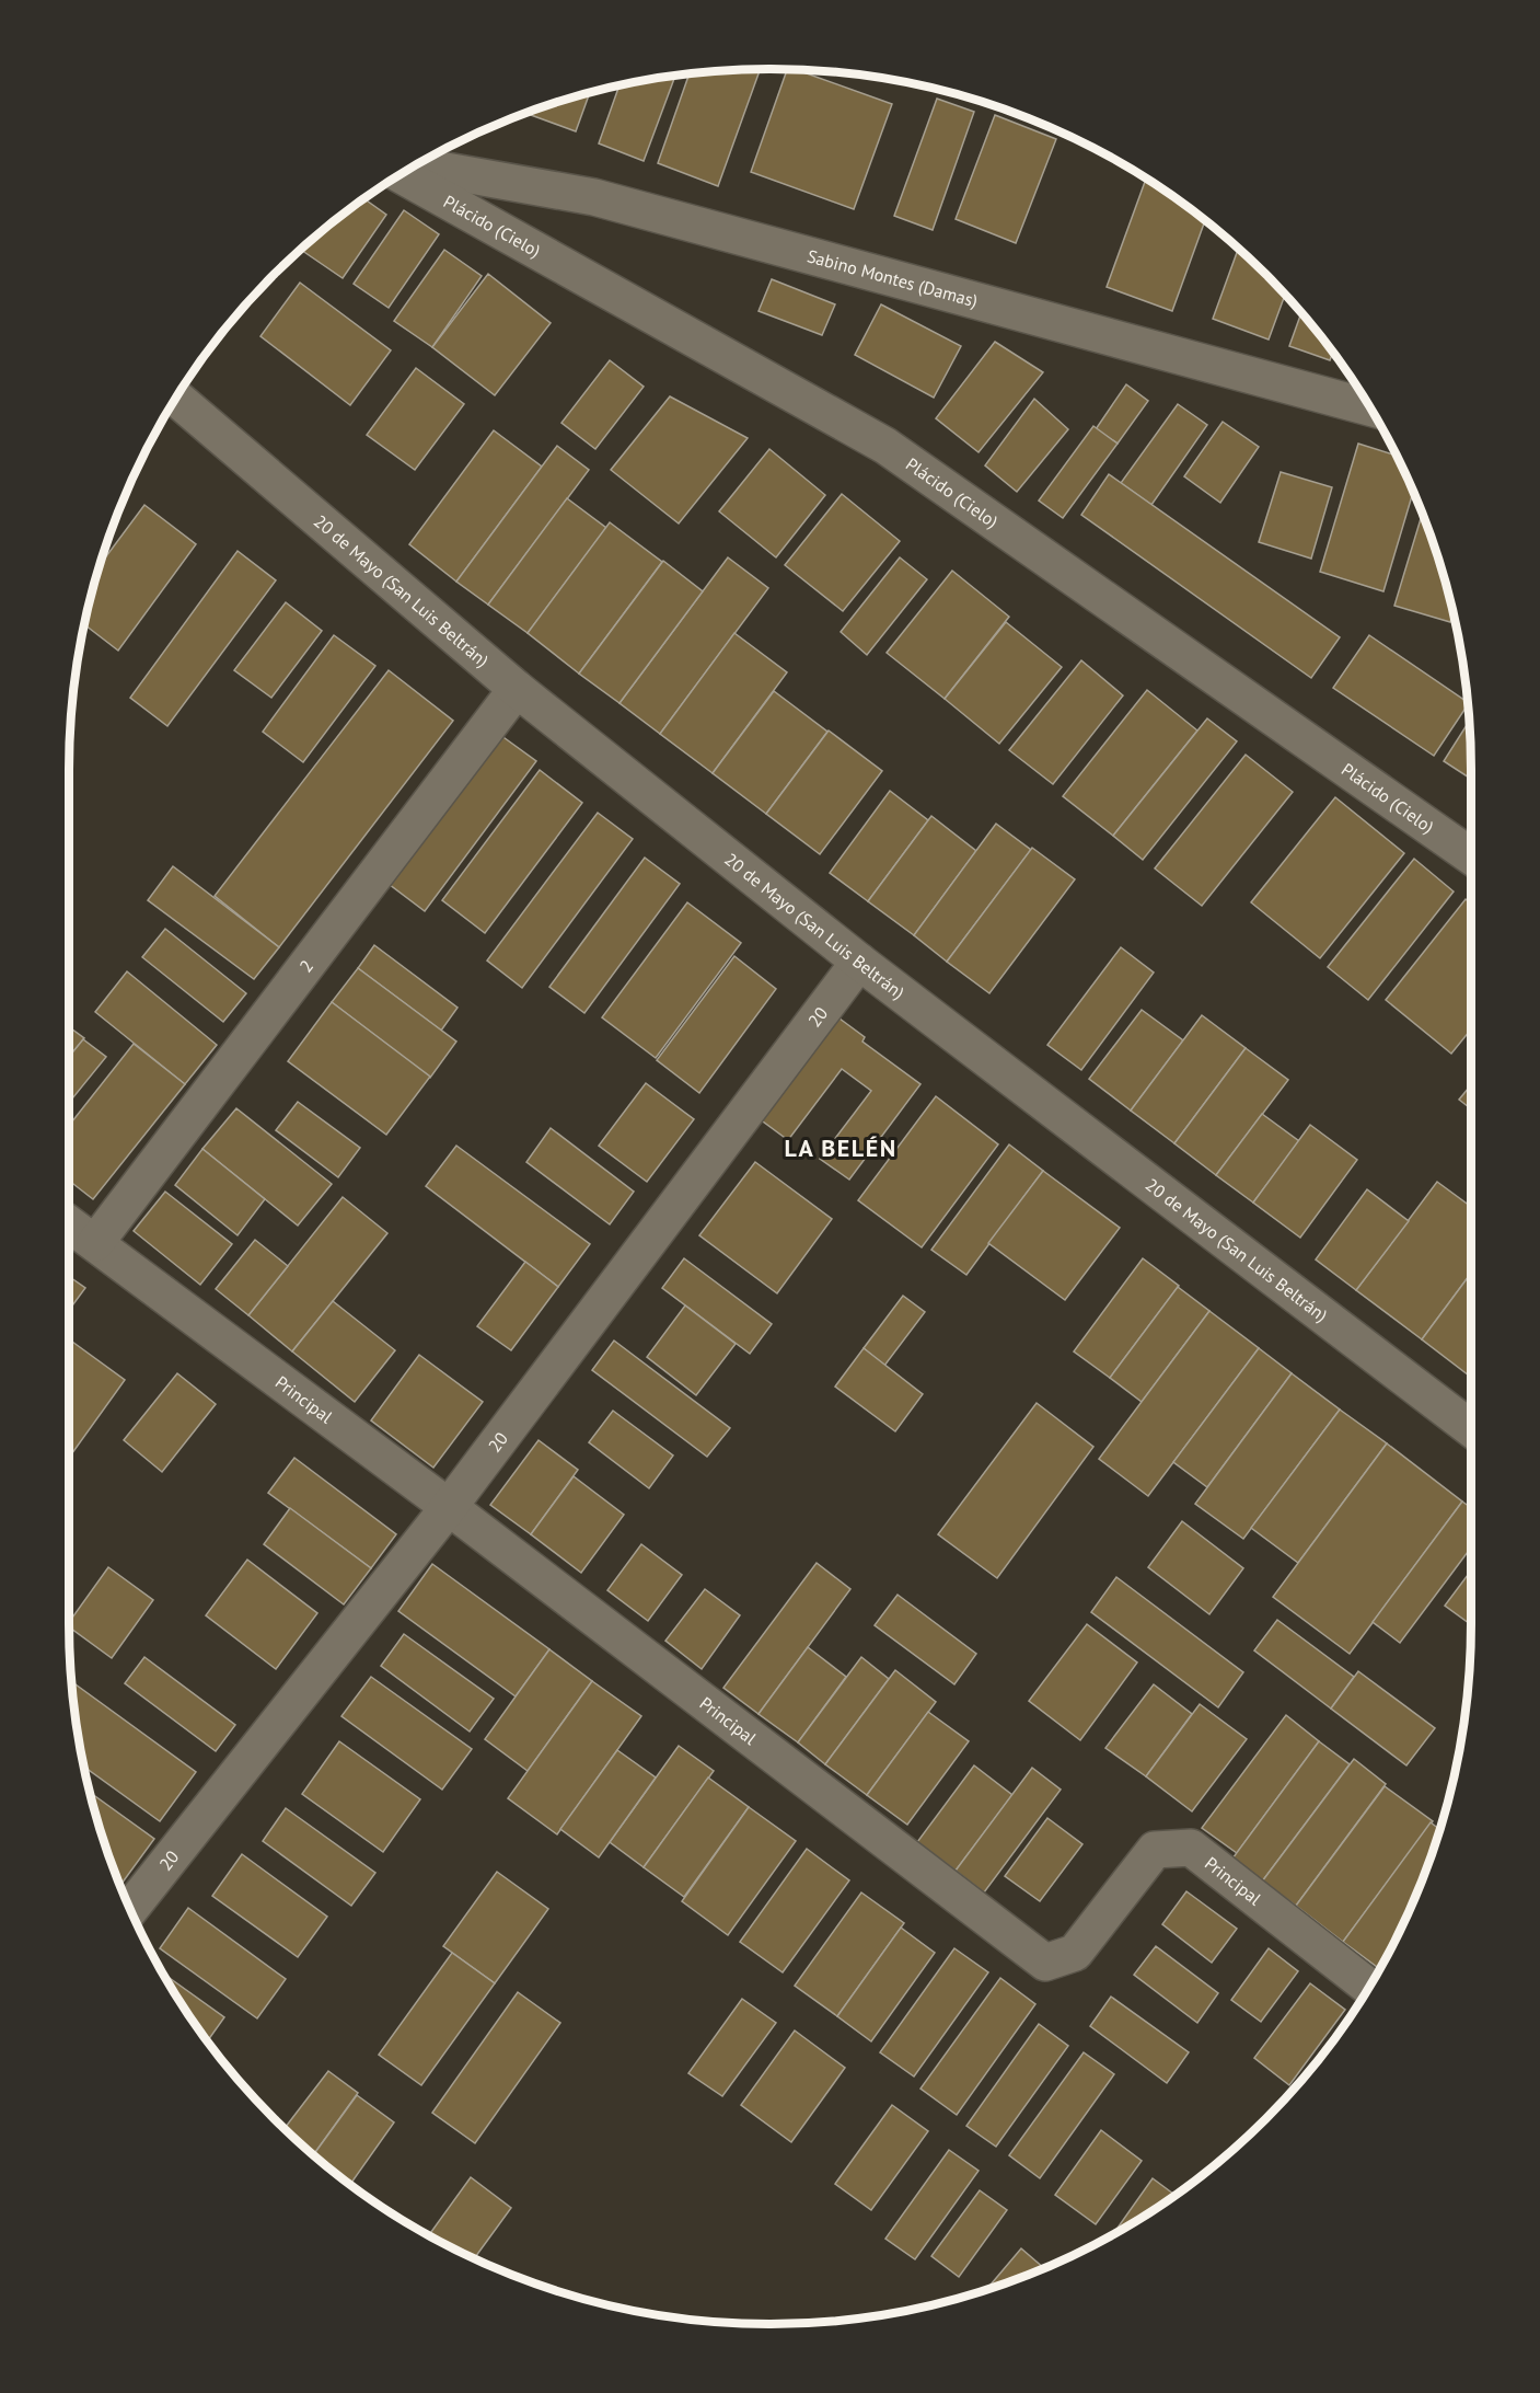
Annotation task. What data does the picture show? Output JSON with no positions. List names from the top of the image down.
{
  "streets": {
    "street": [
      "Plácido (Cielo)",
      "Sabino Montes (Damas)",
      "20 de Mayo (San Luis Beltrán)",
      "2",
      "20",
      "Principal"
    ]
  },
  "crossings": [
    ["20 de Mayo (San Luis Beltrán)", "2"],
    ["20 de Mayo (San Luis Beltrán)", "20"],
    ["2", "Principal"],
    ["20", "Principal"]
  ],
  "districts": ["LA BELÉN"]
}
